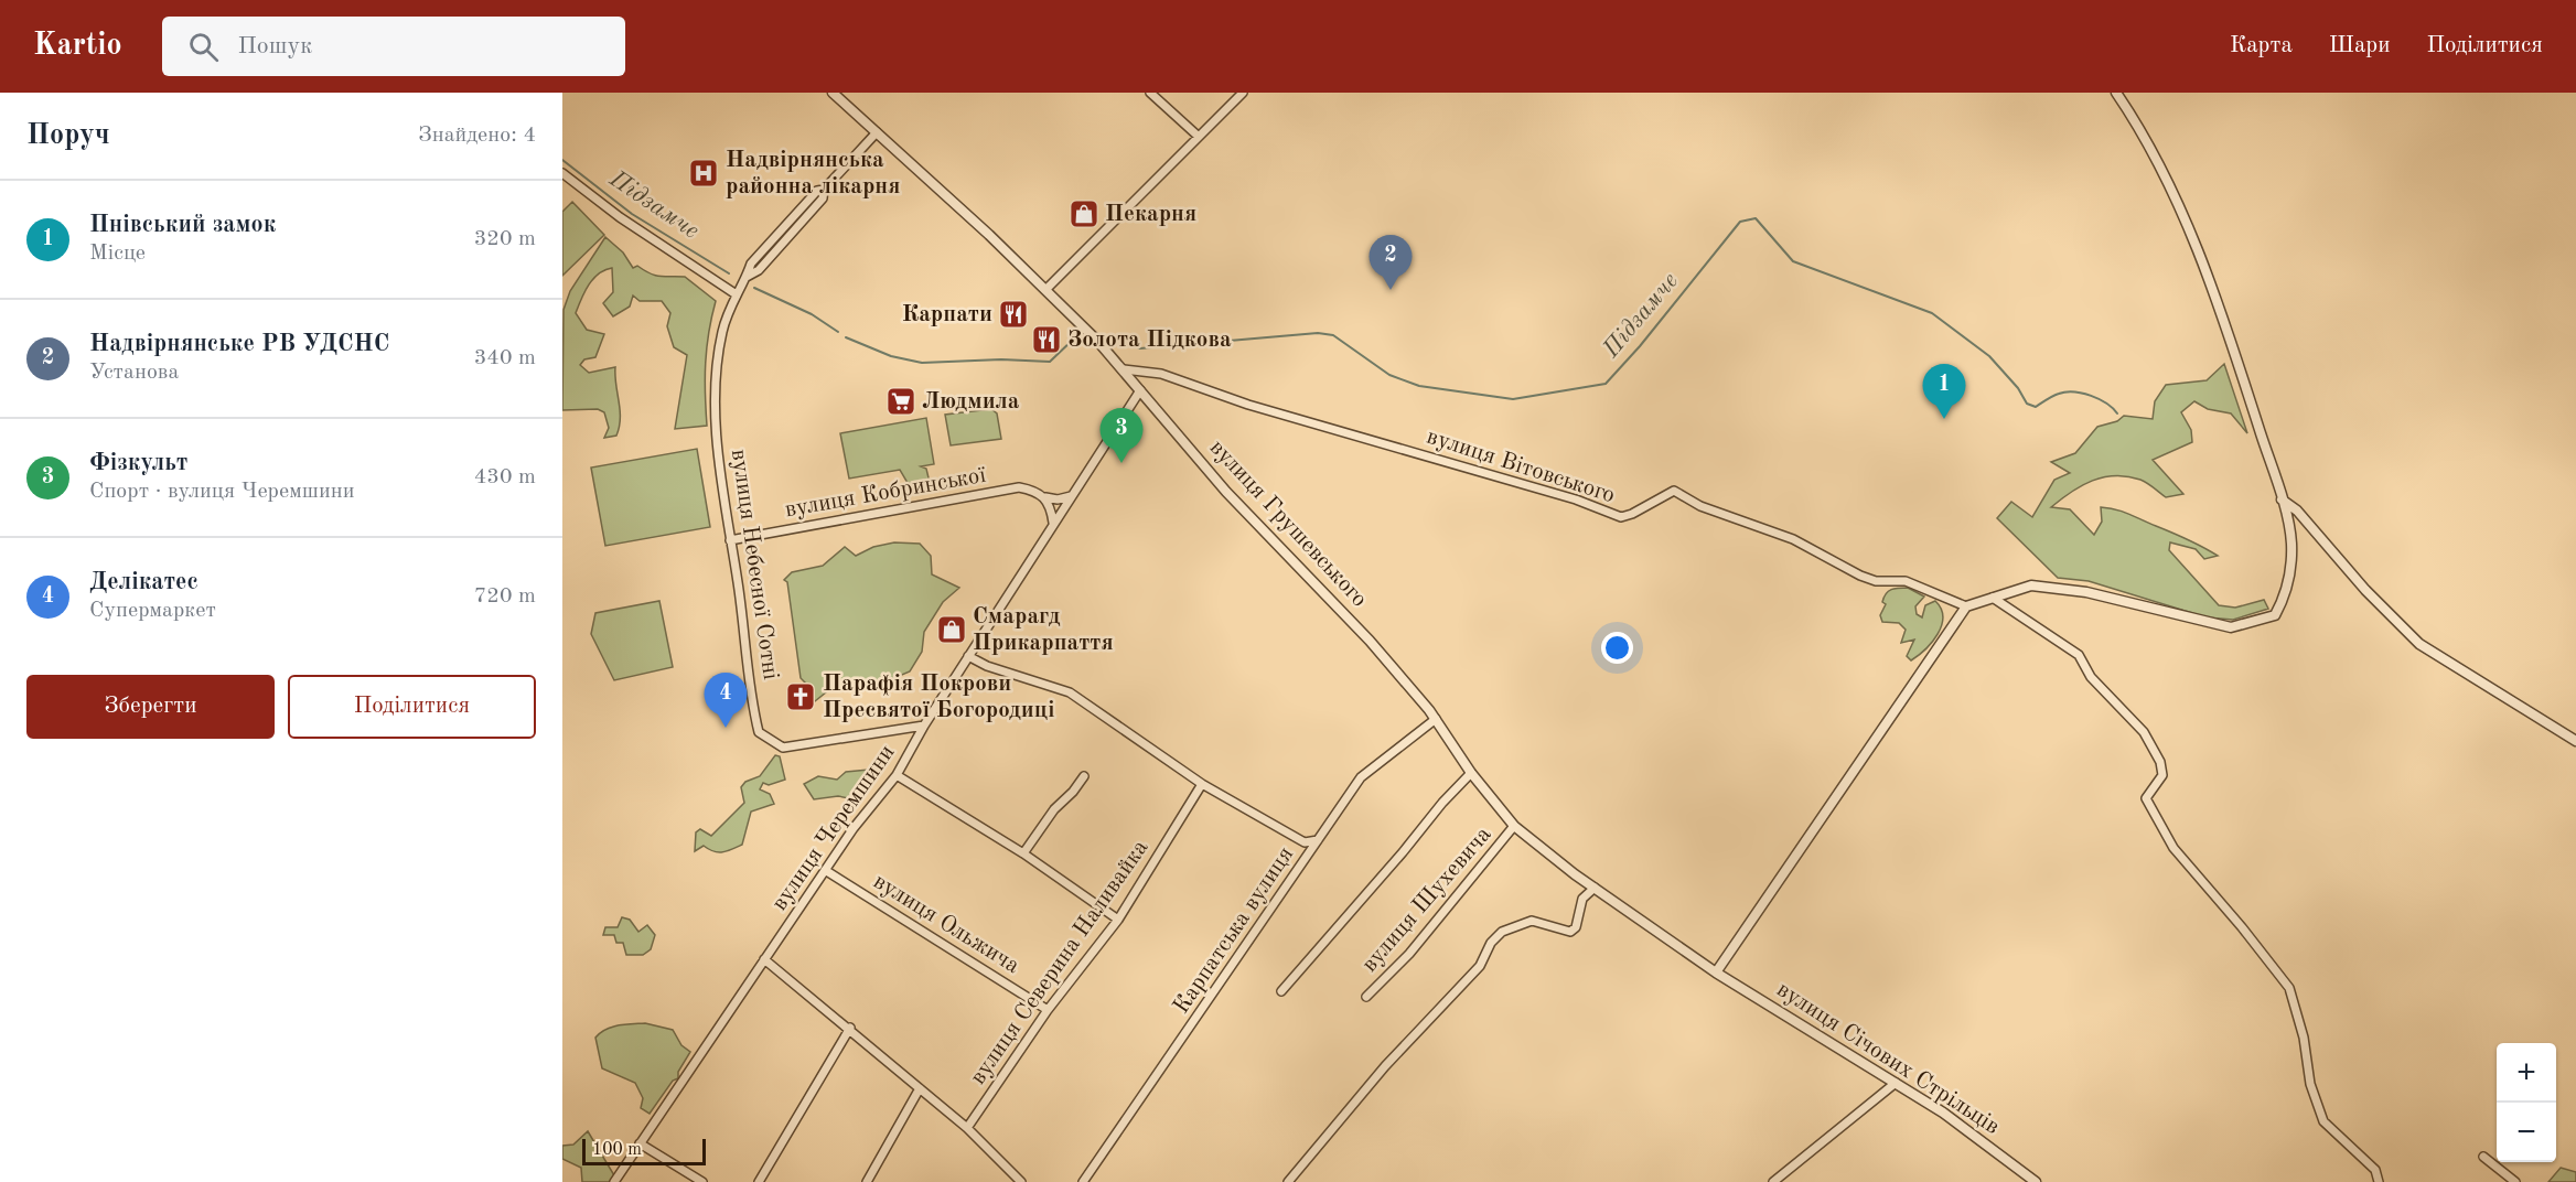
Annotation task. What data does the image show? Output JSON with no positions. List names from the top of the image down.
{
  "streets": {
    "street": [
      "вулиця Вітовського",
      "вулиця Кобринської",
      "вулиця Грушевського",
      "вулиця Небесної Сотні",
      "вулиця Черемшини",
      "вулиця Шухевича",
      "вулиця Ольжича",
      "Карпатська вулиця",
      "вулиця Северина Наливайка",
      "вулиця Січових Стрільців"
    ]
  },
  "crossings": [
    ["вулиця Вітовського", "вулиця Грушевського"],
    ["вулиця Кобринської", "вулиця Небесної Сотні"],
    ["вулиця Кобринської", "вулиця Черемшини"],
    ["вулиця Грушевського", "вулиця Небесної Сотні"],
    ["вулиця Грушевського", "вулиця Черемшини"],
    ["вулиця Грушевського", "вулиця Шухевича"],
    ["вулиця Грушевського", "Карпатська вулиця"],
    ["вулиця Грушевського", "вулиця Січових Стрільців"],
    ["вулиця Небесної Сотні", "вулиця Черемшини"],
    ["вулиця Черемшини", "вулиця Ольжича"],
    ["вулиця Ольжича", "вулиця Северина Наливайка"]
  ],
  "water": ["Підзамче"],
  "places": {
    "hospital": ["Надвірнянська районна лікарня"],
    "shop": ["Пекарня", "Смарагд Прикарпаття"],
    "restaurant": ["Карпати", "Золота Підкова"],
    "supermarket": ["Людмила"],
    "church": ["Парафія Покрови Пресвятої Богородиці"]
  },
  "scale_bar": "100 m",
  "page": {
    "header": "Kartio",
    "search": "Пошук",
    "nav": ["Карта", "Шари", "Поділитися"],
    "heading": ["Поруч", "Знайдено: 4"],
    "list": [
      {
        "mark": "1",
        "name": "Пнівський замок",
        "note": "Місце",
        "value": "320 m"
      },
      {
        "mark": "2",
        "name": "Надвірнянське РВ УДСНС",
        "note": "Установа",
        "value": "340 m"
      },
      {
        "mark": "3",
        "name": "Фізкульт",
        "note": "Спорт · вулиця Черемшини",
        "value": "430 m"
      },
      {
        "mark": "4",
        "name": "Делікатес",
        "note": "Супермаркет",
        "value": "720 m"
      }
    ],
    "pins": [
      "2",
      "1",
      "3",
      "4"
    ],
    "buttons": ["Зберегти", "Поділитися"],
    "map_buttons": ["+", "−"],
    "scale": "100 m"
  }
}
